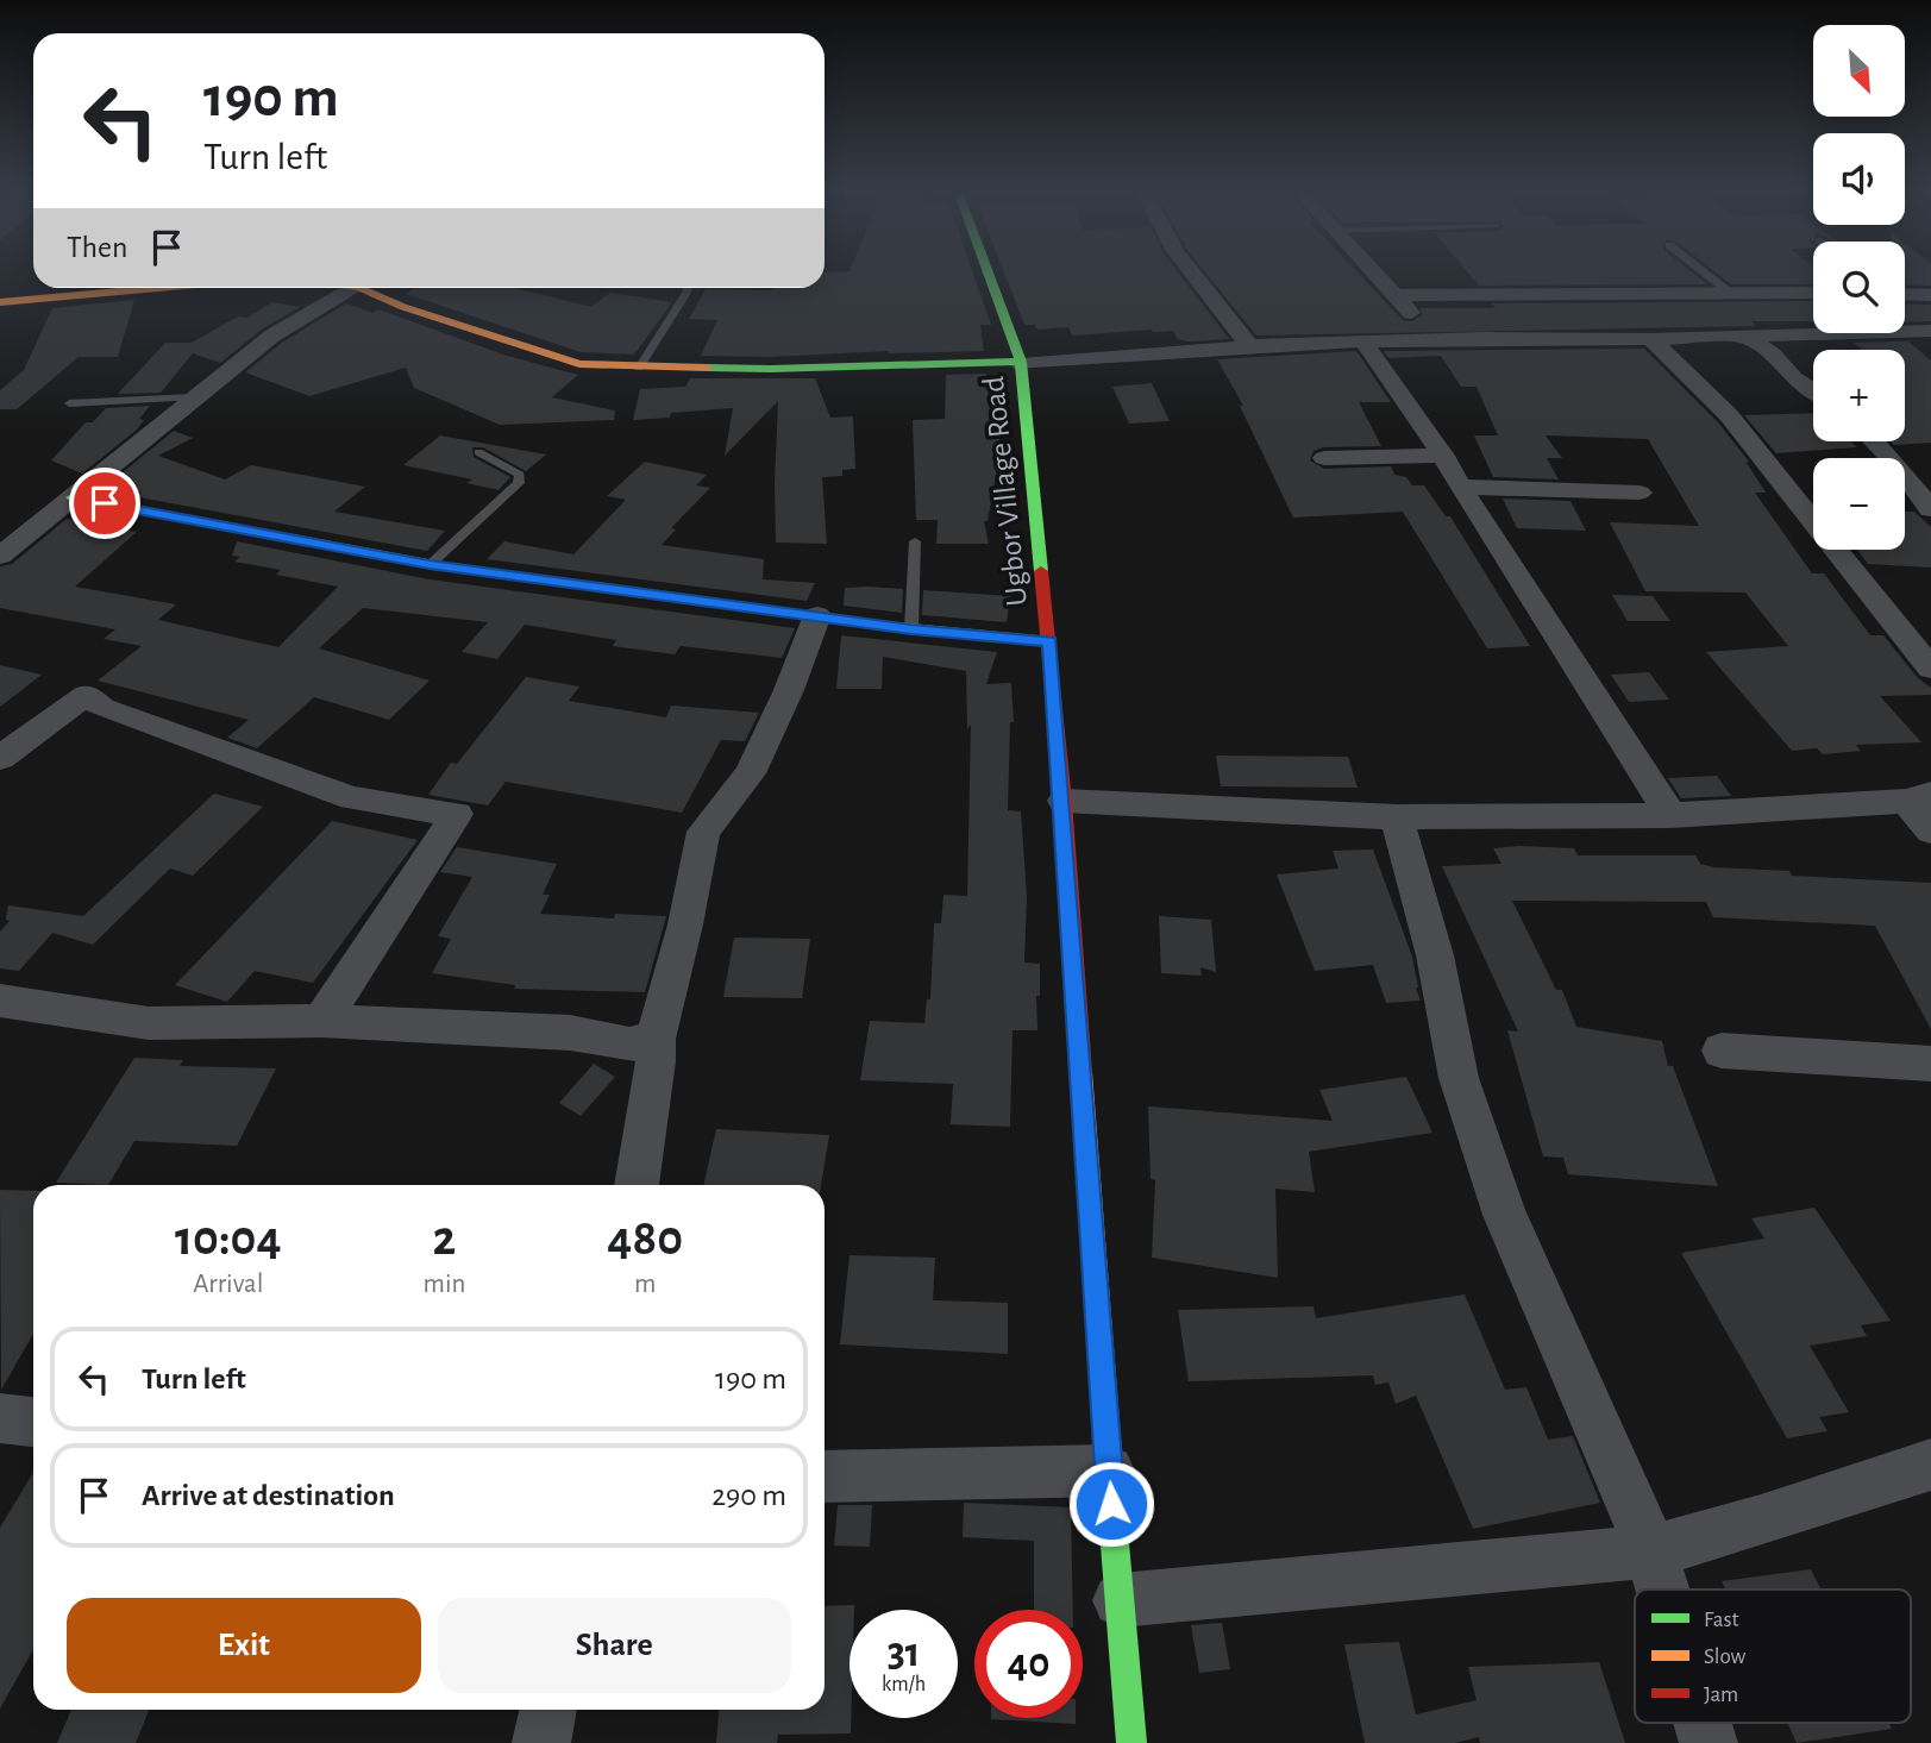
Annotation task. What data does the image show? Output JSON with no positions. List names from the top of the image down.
{
  "streets": {
    "street": ["Ugbor Village Road"]
  },
  "legend": ["Fast", "Slow", "Jam"],
  "north": "bottom right",
  "page": {
    "map_buttons": ["+", "−"],
    "turn": ["190 m", "Turn left"],
    "then": "Then",
    "eta": [
      "10:04",
      "Arrival",
      "2",
      "min",
      "480",
      "m"
    ],
    "list": [
      {
        "name": "Turn left",
        "value": "190 m"
      },
      {
        "name": "Arrive at destination",
        "value": "290 m"
      }
    ],
    "buttons": ["Exit", "Share"],
    "speed": "31 km/h",
    "limit": "40"
  }
}
